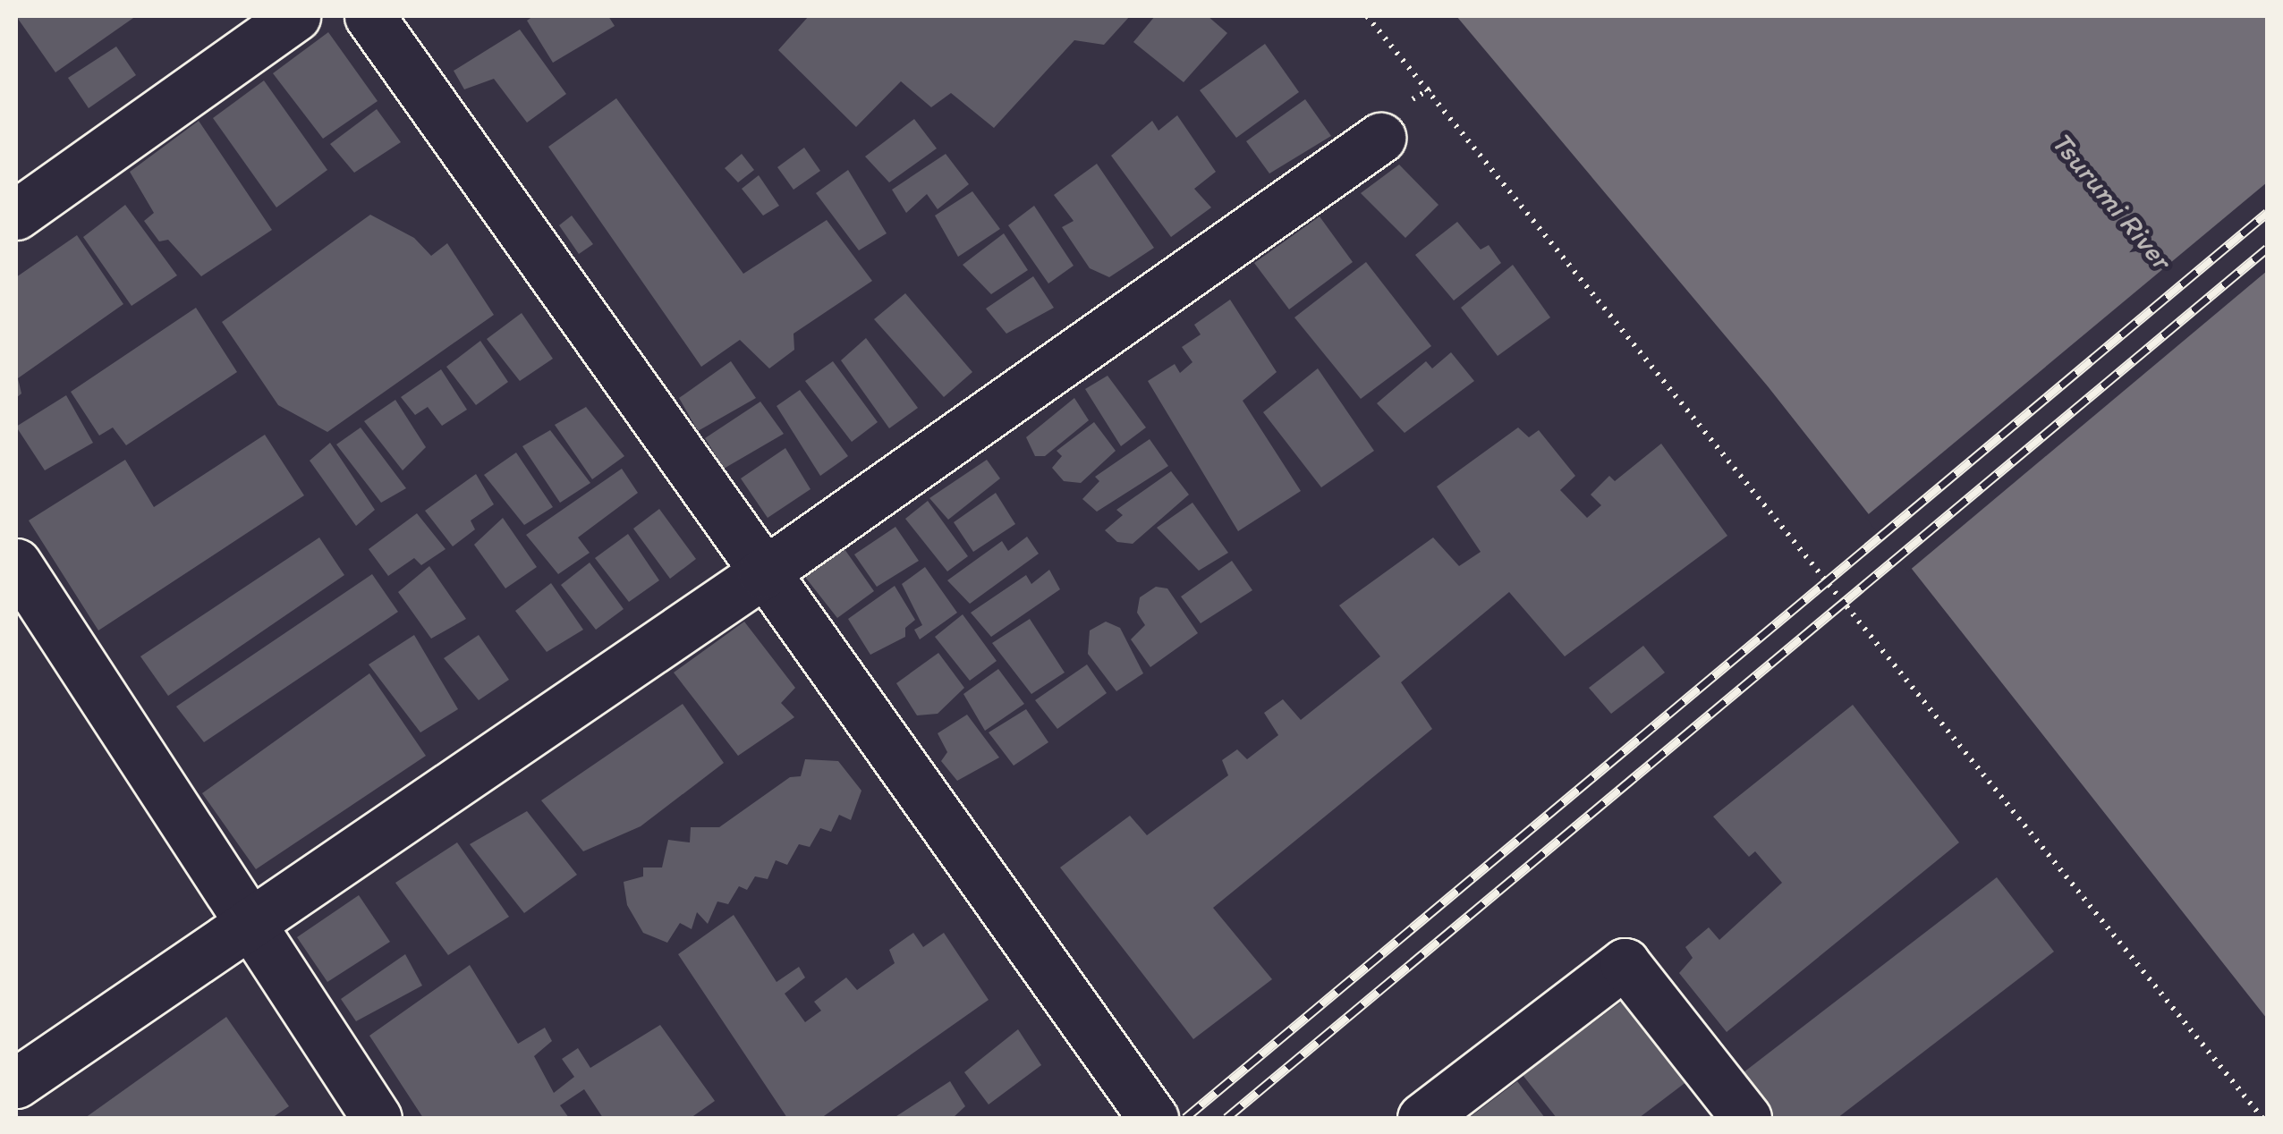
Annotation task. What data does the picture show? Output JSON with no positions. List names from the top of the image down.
{
  "water": ["Tsurumi River"]
}
